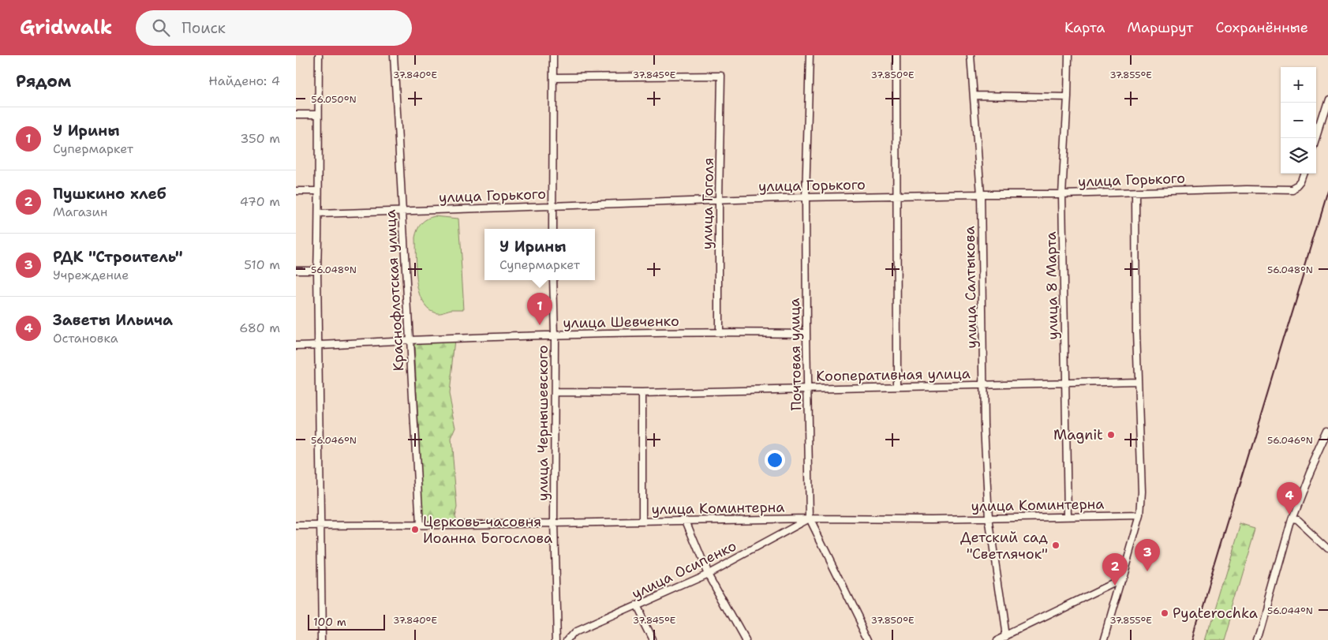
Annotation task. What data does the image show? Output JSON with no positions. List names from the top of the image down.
{
  "streets": {
    "street": [
      "улица Горького",
      "улица Гоголя",
      "улица 8 Марта",
      "улица Салтыкова",
      "Краснофлотская улица",
      "улица Шевченко",
      "Почтовая улица",
      "Кооперативная улица",
      "улица Чернышевского",
      "улица Коминтерна",
      "улица Осипенко"
    ]
  },
  "crossings": [
    ["улица Горького", "улица Гоголя"],
    ["улица Горького", "улица 8 Марта"],
    ["улица Горького", "улица Салтыкова"],
    ["улица Горького", "Краснофлотская улица"],
    ["улица Горького", "Почтовая улица"],
    ["улица Гоголя", "улица Шевченко"],
    ["улица 8 Марта", "Кооперативная улица"],
    ["улица 8 Марта", "улица Коминтерна"],
    ["улица Салтыкова", "Кооперативная улица"],
    ["улица Салтыкова", "улица Коминтерна"],
    ["Краснофлотская улица", "улица Шевченко"],
    ["Краснофлотская улица", "улица Коминтерна"],
    ["улица Шевченко", "Почтовая улица"],
    ["улица Шевченко", "улица Чернышевского"],
    ["Почтовая улица", "Кооперативная улица"],
    ["Почтовая улица", "улица Коминтерна"],
    ["Почтовая улица", "улица Осипенко"],
    ["Кооперативная улица", "улица Чернышевского"],
    ["улица Чернышевского", "улица Коминтерна"],
    ["улица Коминтерна", "улица Осипенко"]
  ],
  "places": [
    "Magnit",
    "Церковь-часовня Иоанна Богослова",
    "Детский сад \"Светлячок\"",
    "Pyaterochka"
  ],
  "scale_bar": "100 m",
  "page": {
    "header": "Gridwalk",
    "search": "Поиск",
    "nav": ["Карта", "Маршрут", "Сохранённые"],
    "heading": ["Рядом", "Найдено: 4"],
    "map_buttons": ["+", "−"],
    "list": [
      {
        "mark": "1",
        "name": "У Ирины",
        "note": "Супермаркет",
        "value": "350 m"
      },
      {
        "mark": "2",
        "name": "Пушкино хлеб",
        "note": "Магазин",
        "value": "470 m"
      },
      {
        "mark": "3",
        "name": "РДК \"Строитель\"",
        "note": "Учреждение",
        "value": "510 m"
      },
      {
        "mark": "4",
        "name": "Заветы Ильича",
        "note": "Остановка",
        "value": "680 m"
      }
    ],
    "popup": ["У Ирины", "Супермаркет"],
    "pins": [
      "1",
      "4",
      "3",
      "2"
    ],
    "scale": "100 m"
  },
  "coordinates": [
    "37.840°E",
    "37.845°E",
    "37.850°E",
    "37.855°E",
    "56.050°N",
    "56.048°N",
    "56.046°N",
    "56.044°N"
  ]
}
